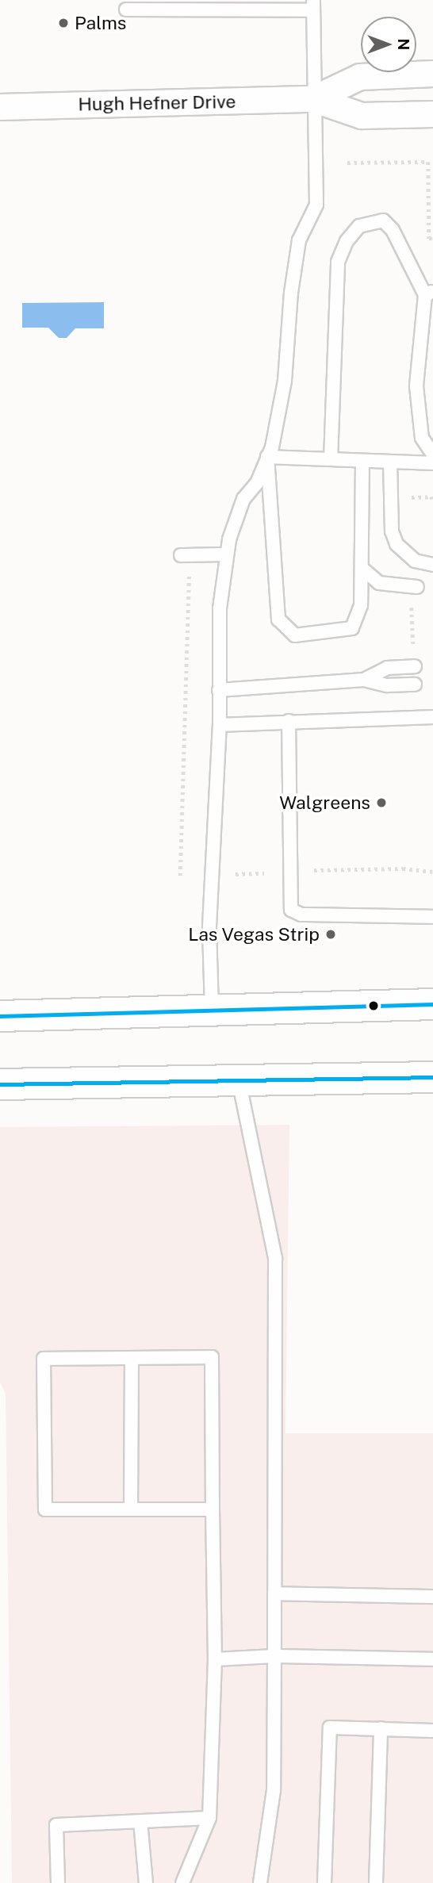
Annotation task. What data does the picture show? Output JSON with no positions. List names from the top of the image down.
{
  "streets": {
    "street": ["Hugh Hefner Drive"]
  },
  "places": ["Palms", "Walgreens", "Las Vegas Strip"],
  "north": "right"
}
